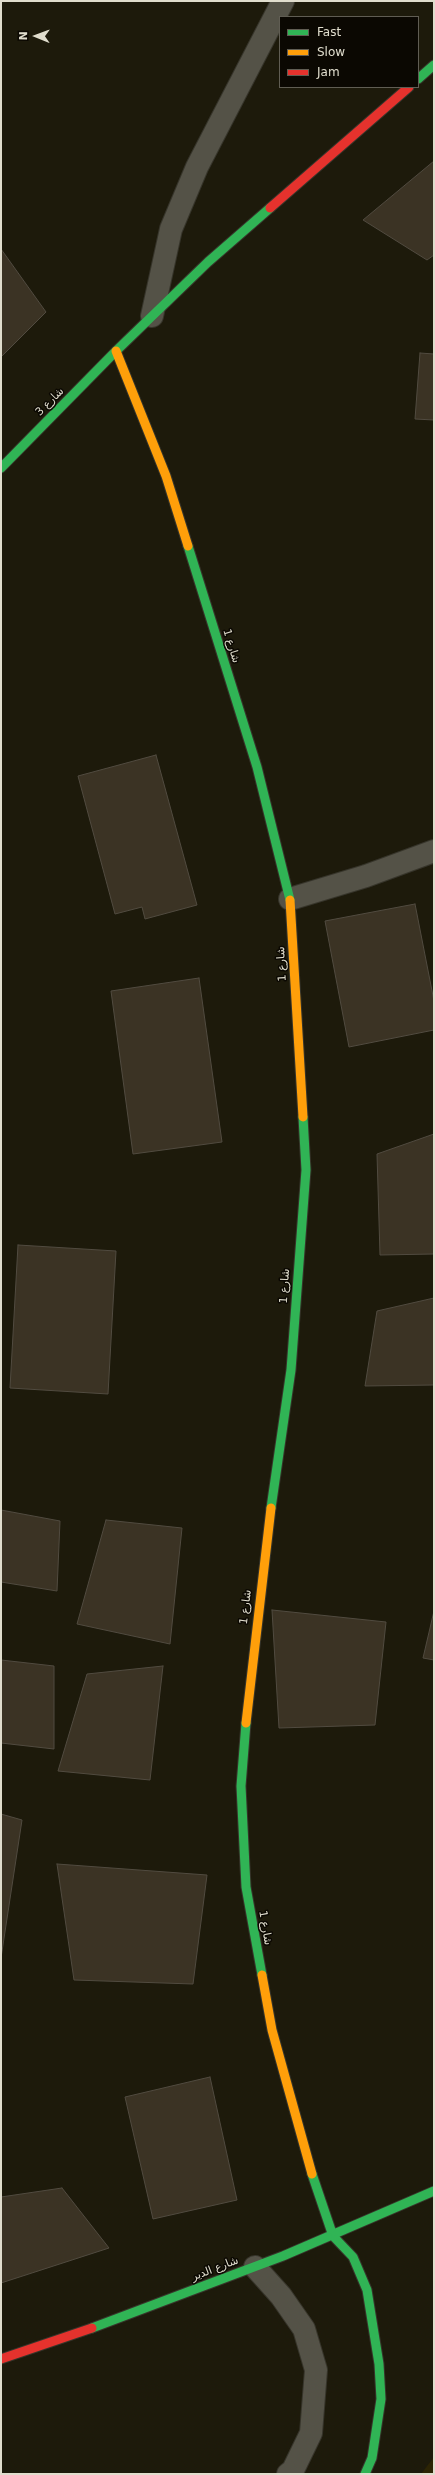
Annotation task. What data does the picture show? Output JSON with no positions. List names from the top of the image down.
{
  "streets": {
    "street": ["شارع 3", "شارع 1", "شارع الدير"]
  },
  "crossings": [
    ["شارع 3", "شارع 1"],
    ["شارع 1", "شارع الدير"]
  ],
  "legend": ["Fast", "Slow", "Jam"],
  "north": "left"
}
